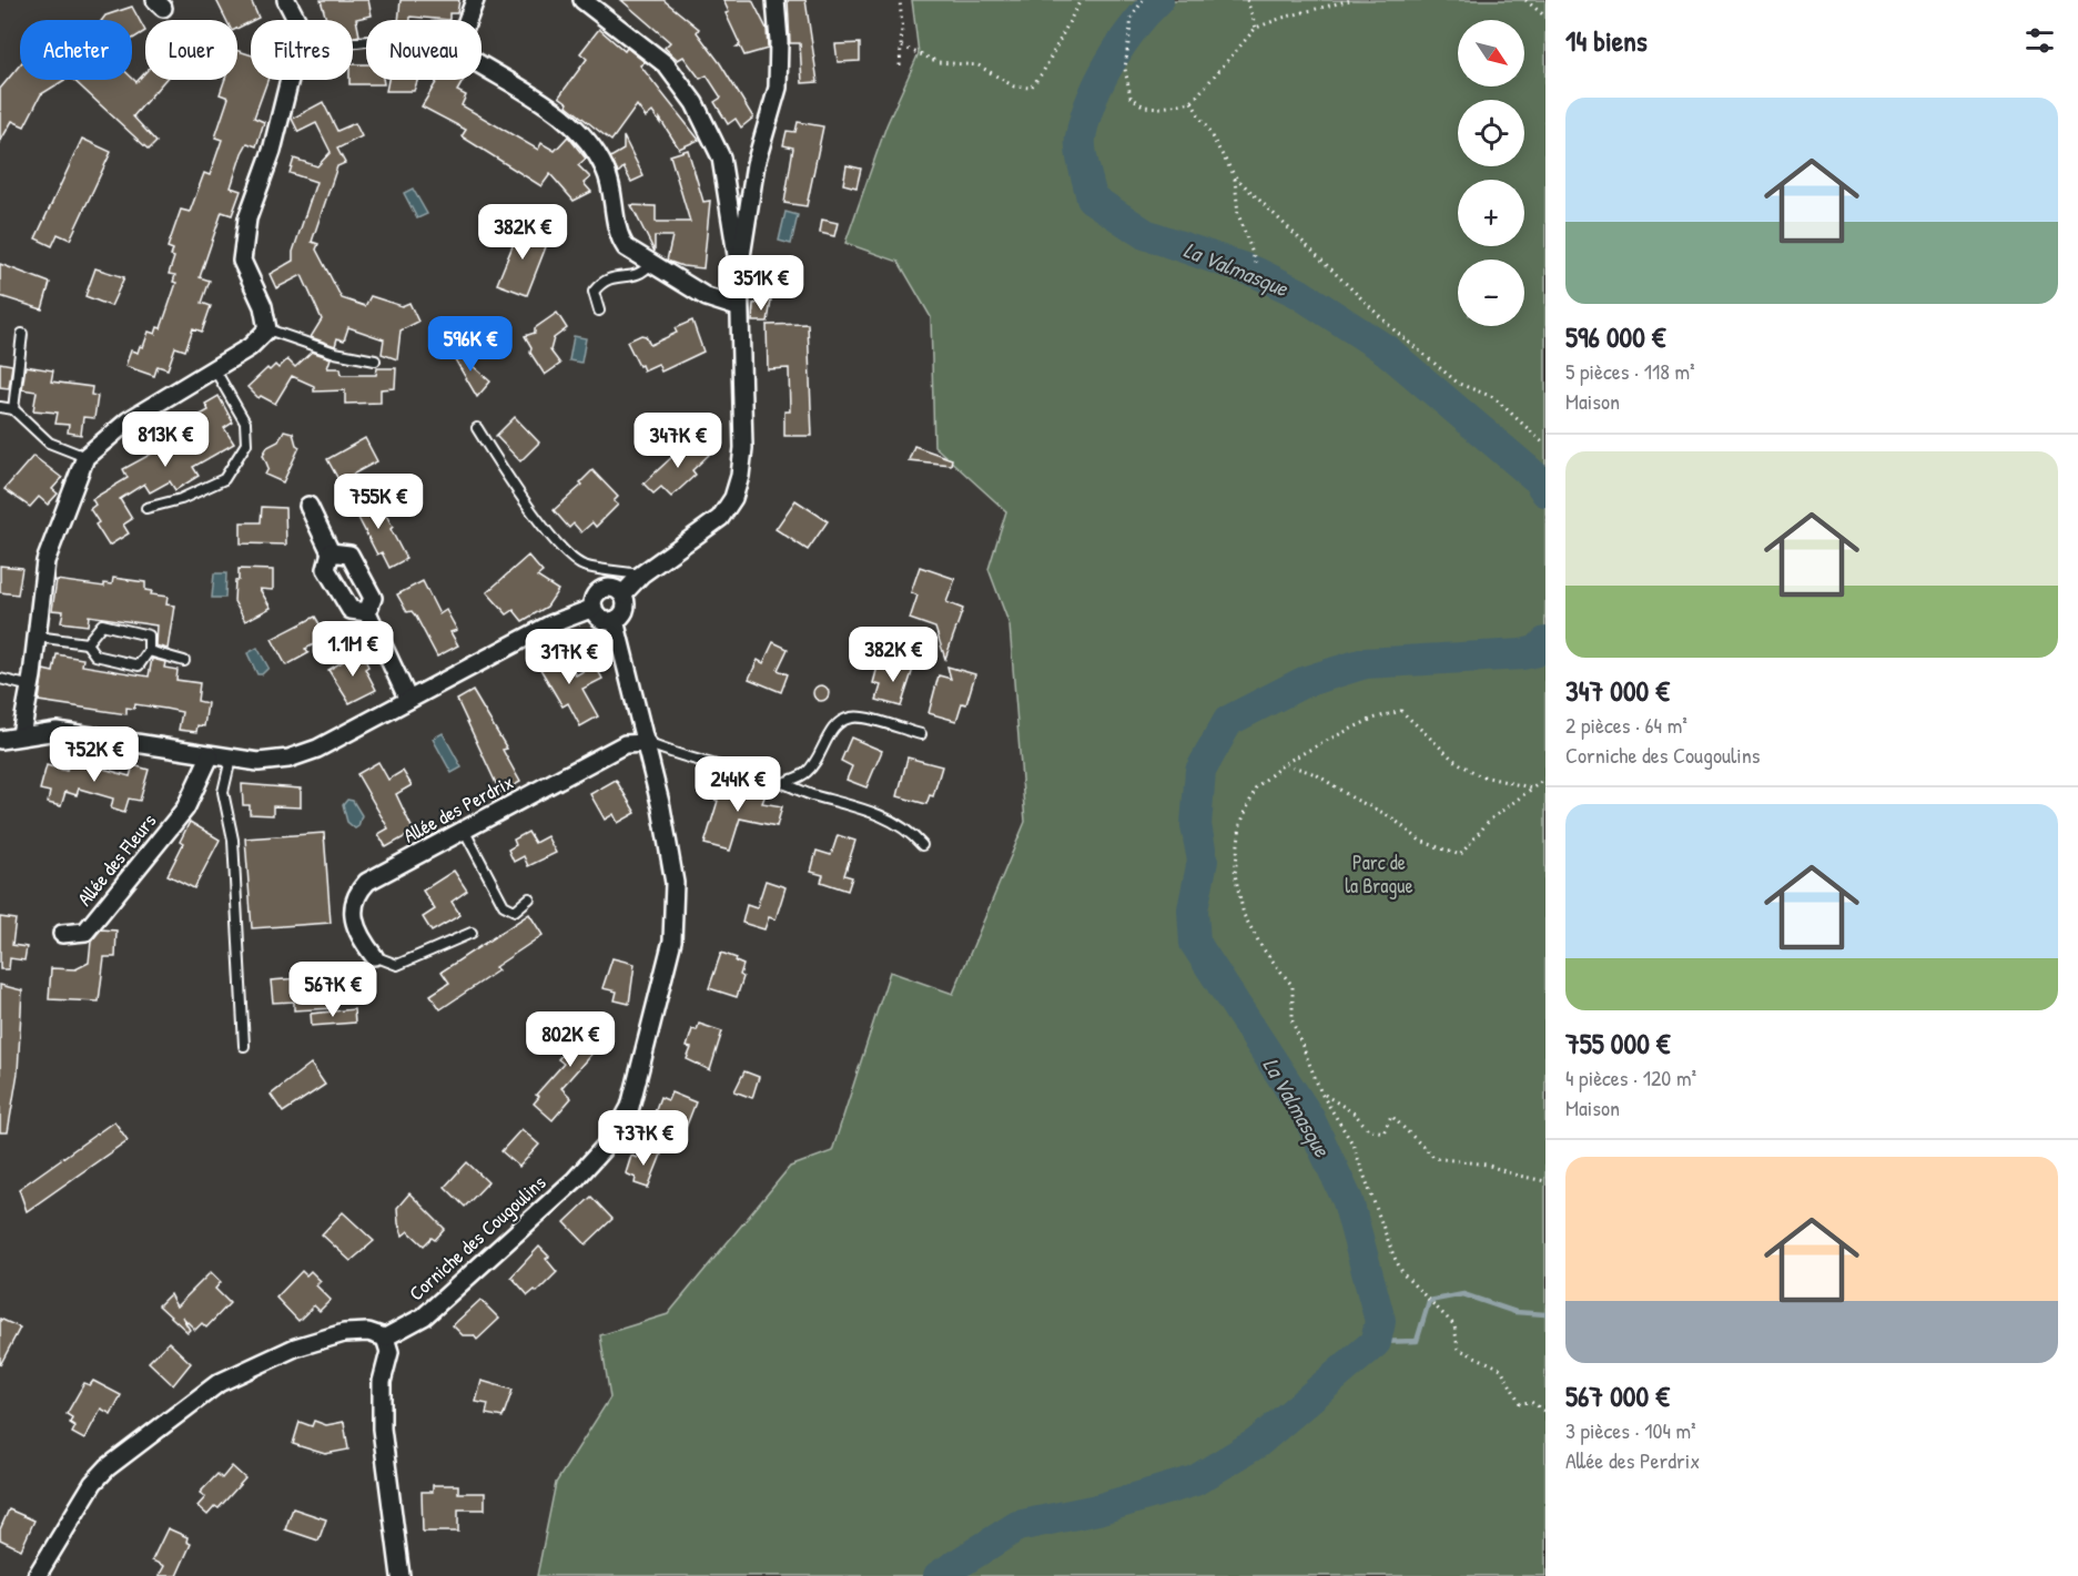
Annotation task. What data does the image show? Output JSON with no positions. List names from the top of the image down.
{
  "streets": {
    "street": ["Allée des Perdrix", "Allée des Fleurs", "Corniche des Cougoulins"]
  },
  "crossings": [
    ["Allée des Perdrix", "Corniche des Cougoulins"]
  ],
  "water": ["La Valmasque"],
  "parks": ["Parc de la Brague"],
  "north": "bottom right",
  "page": {
    "heading": "14 biens",
    "map_buttons": ["+", "−"],
    "chip": [
      "Acheter",
      "Louer",
      "Filtres",
      "Nouveau"
    ],
    "list": [
      {
        "name": "596 000 €",
        "note": "5 pièces · 118 m² · Maison"
      },
      {
        "name": "347 000 €",
        "note": "2 pièces · 64 m² · Corniche des Cougoulins"
      },
      {
        "name": "755 000 €",
        "note": "4 pièces · 120 m² · Maison"
      },
      {
        "name": "567 000 €",
        "note": "3 pièces · 104 m² · Allée des Perdrix"
      }
    ],
    "price": [
      "382K €",
      "351K €",
      "596K €",
      "813K €",
      "347K €",
      "755K €",
      "1.1M €",
      "382K €",
      "317K €",
      "752K €",
      "244K €",
      "567K €",
      "802K €",
      "737K €"
    ]
  }
}
